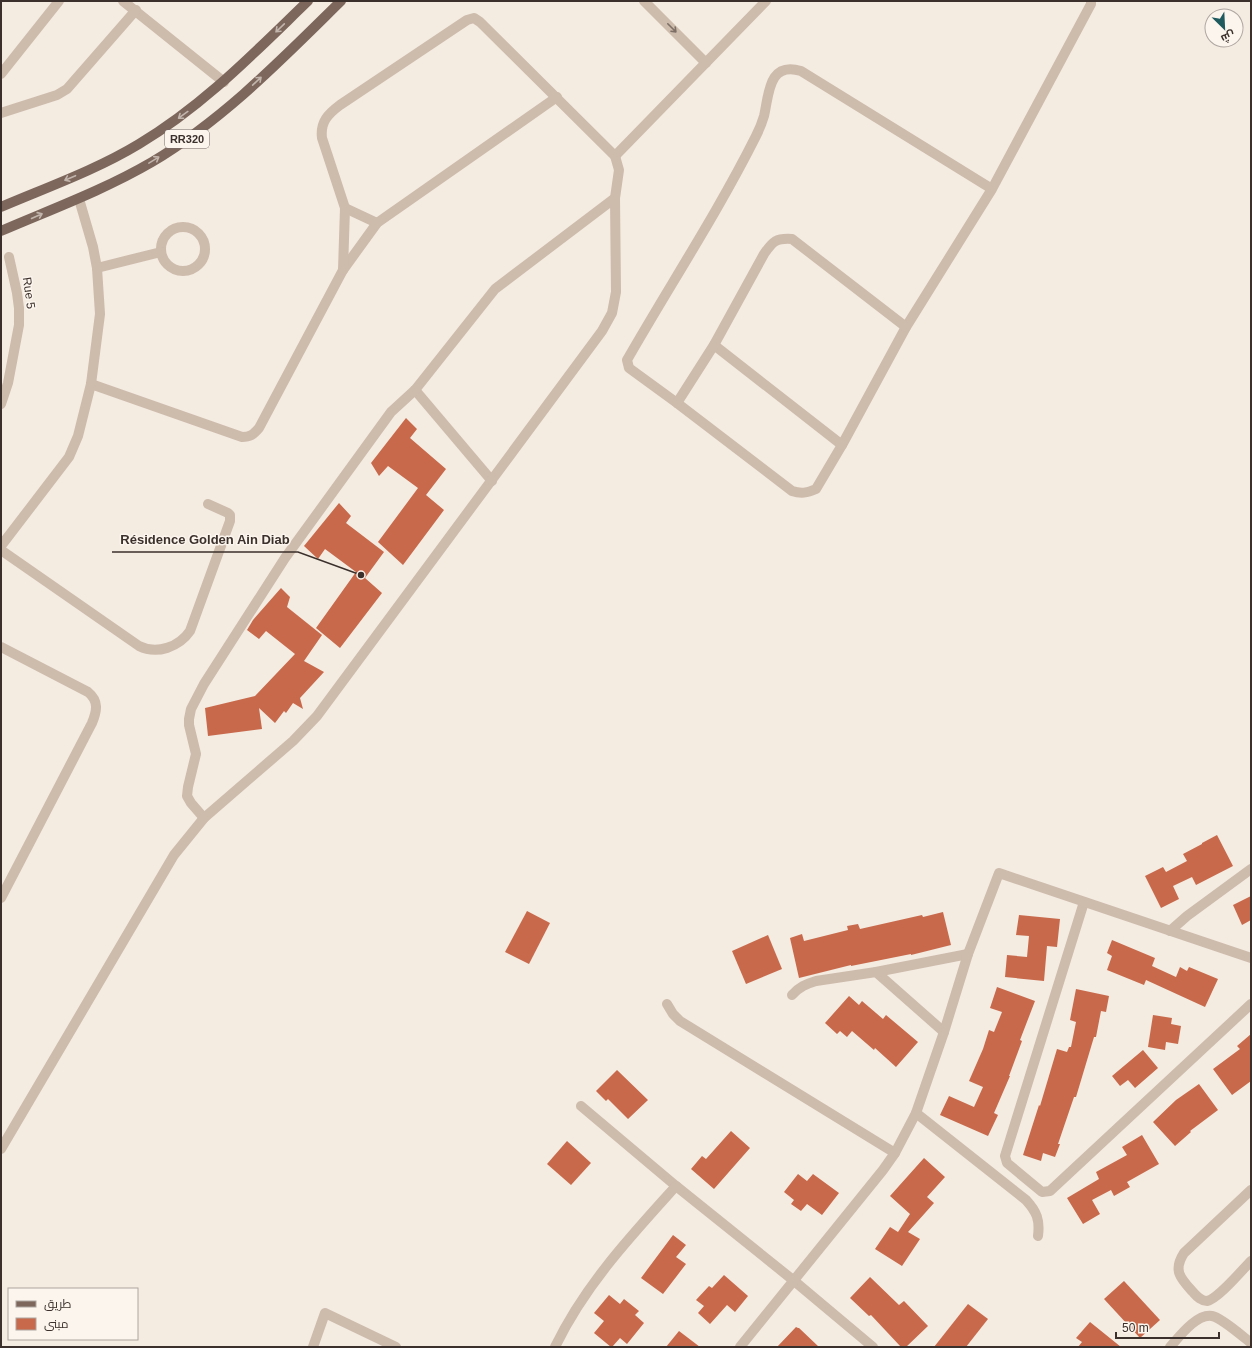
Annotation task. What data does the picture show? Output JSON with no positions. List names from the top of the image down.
{
  "streets": {
    "main road": ["RR320"],
    "street": ["Rue 5"]
  },
  "places": ["Résidence Golden Ain Diab"],
  "legend": ["طريق", "مبنى"],
  "scale_bar": "50 m",
  "north": "bottom right"
}
